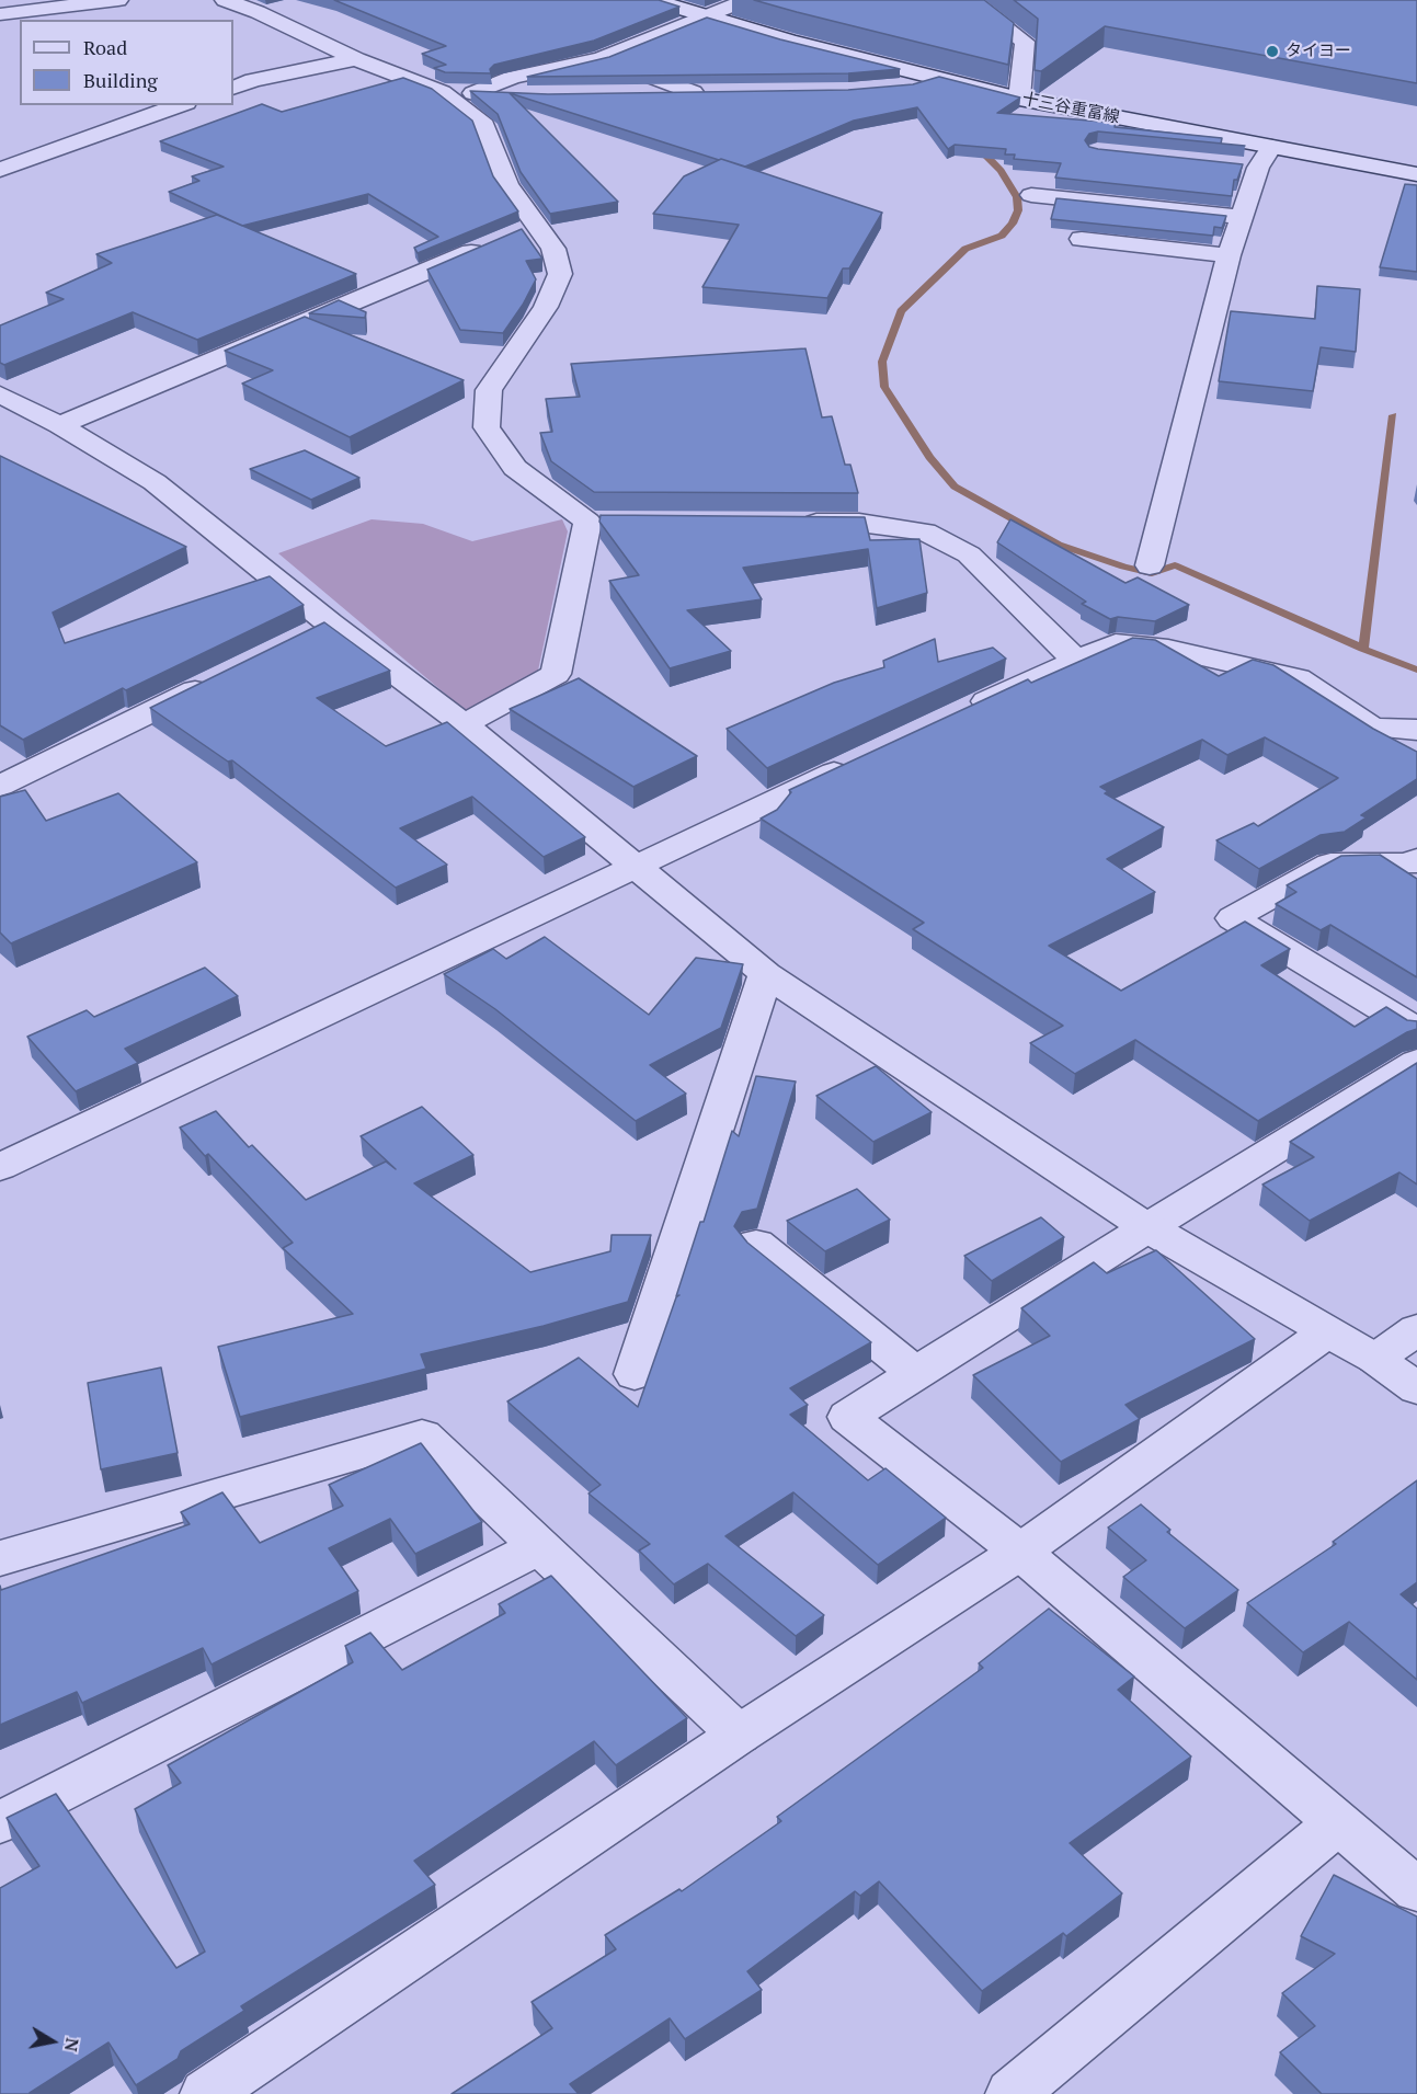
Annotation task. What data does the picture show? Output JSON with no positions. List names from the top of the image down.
{
  "streets": {
    "street": ["十三谷重富線"]
  },
  "places": ["タイヨー"],
  "legend": ["Road", "Building"],
  "north": "right"
}
